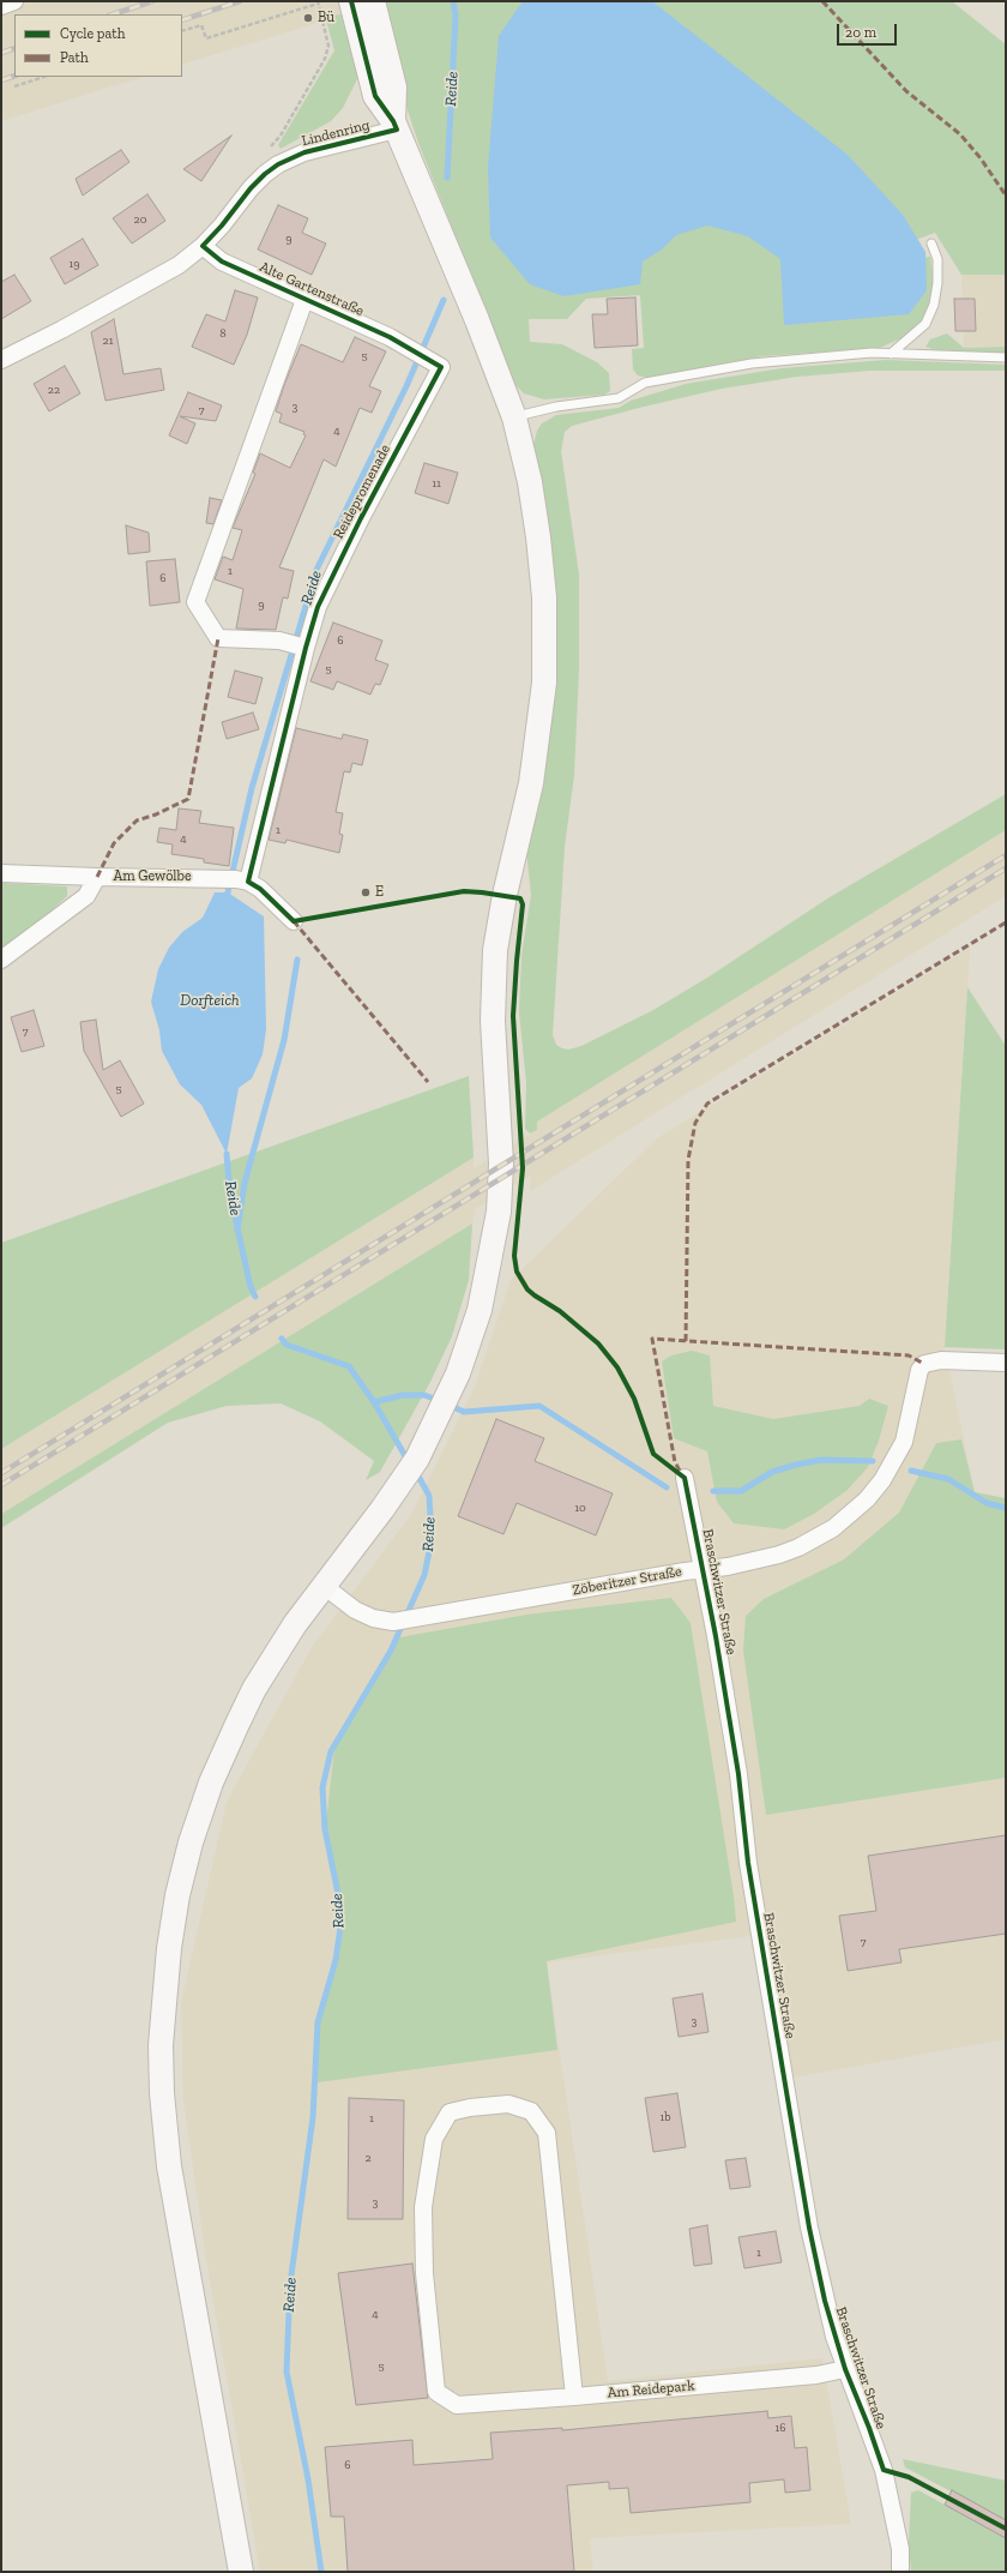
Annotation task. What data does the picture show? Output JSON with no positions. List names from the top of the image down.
{
  "streets": {
    "street": [
      "Lindenring",
      "Alte Gartenstraße",
      "Reidepromenade",
      "Am Gewölbe",
      "Zöberitzer Straße",
      "Braschwitzer Straße",
      "Am Reidepark"
    ]
  },
  "crossings": [
    ["Lindenring", "Alte Gartenstraße"],
    ["Alte Gartenstraße", "Reidepromenade"],
    ["Reidepromenade", "Am Gewölbe"],
    ["Zöberitzer Straße", "Braschwitzer Straße"],
    ["Braschwitzer Straße", "Am Reidepark"]
  ],
  "water": ["Reide", "Dorfteich"],
  "places": ["Bü", "E"],
  "house_numbers": [
    "20",
    "9",
    "19",
    "8",
    "21",
    "5",
    "22",
    "3",
    "7",
    "4",
    "11",
    "1",
    "6",
    "9",
    "6",
    "5",
    "1",
    "4",
    "7",
    "5",
    "10",
    "7",
    "3",
    "1b",
    "1",
    "2",
    "3",
    "1",
    "4",
    "5",
    "16",
    "6"
  ],
  "legend": ["Cycle path", "Path"],
  "scale_bar": "20 m"
}
